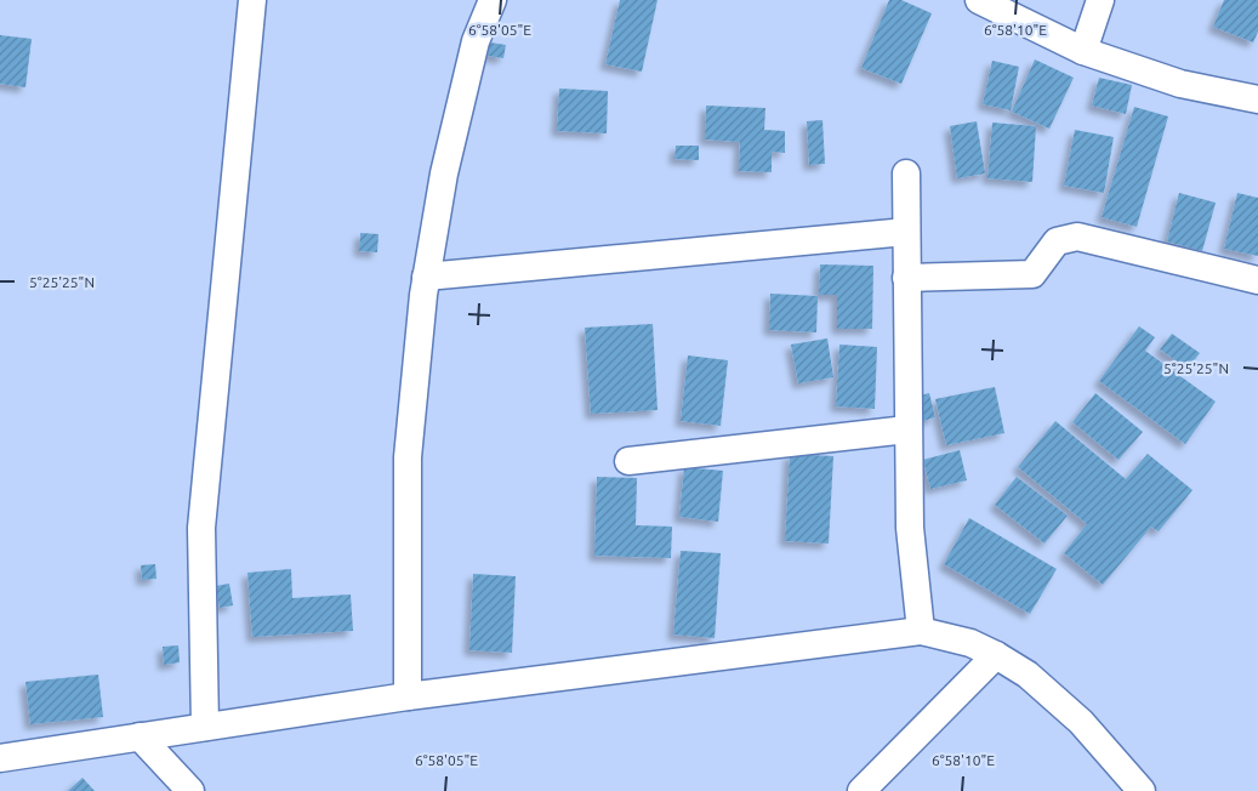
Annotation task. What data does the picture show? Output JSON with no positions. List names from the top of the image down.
{
  "coordinates": ["6°58'05\"E", "6°58'10\"E", "5°25'25\"N"]
}
